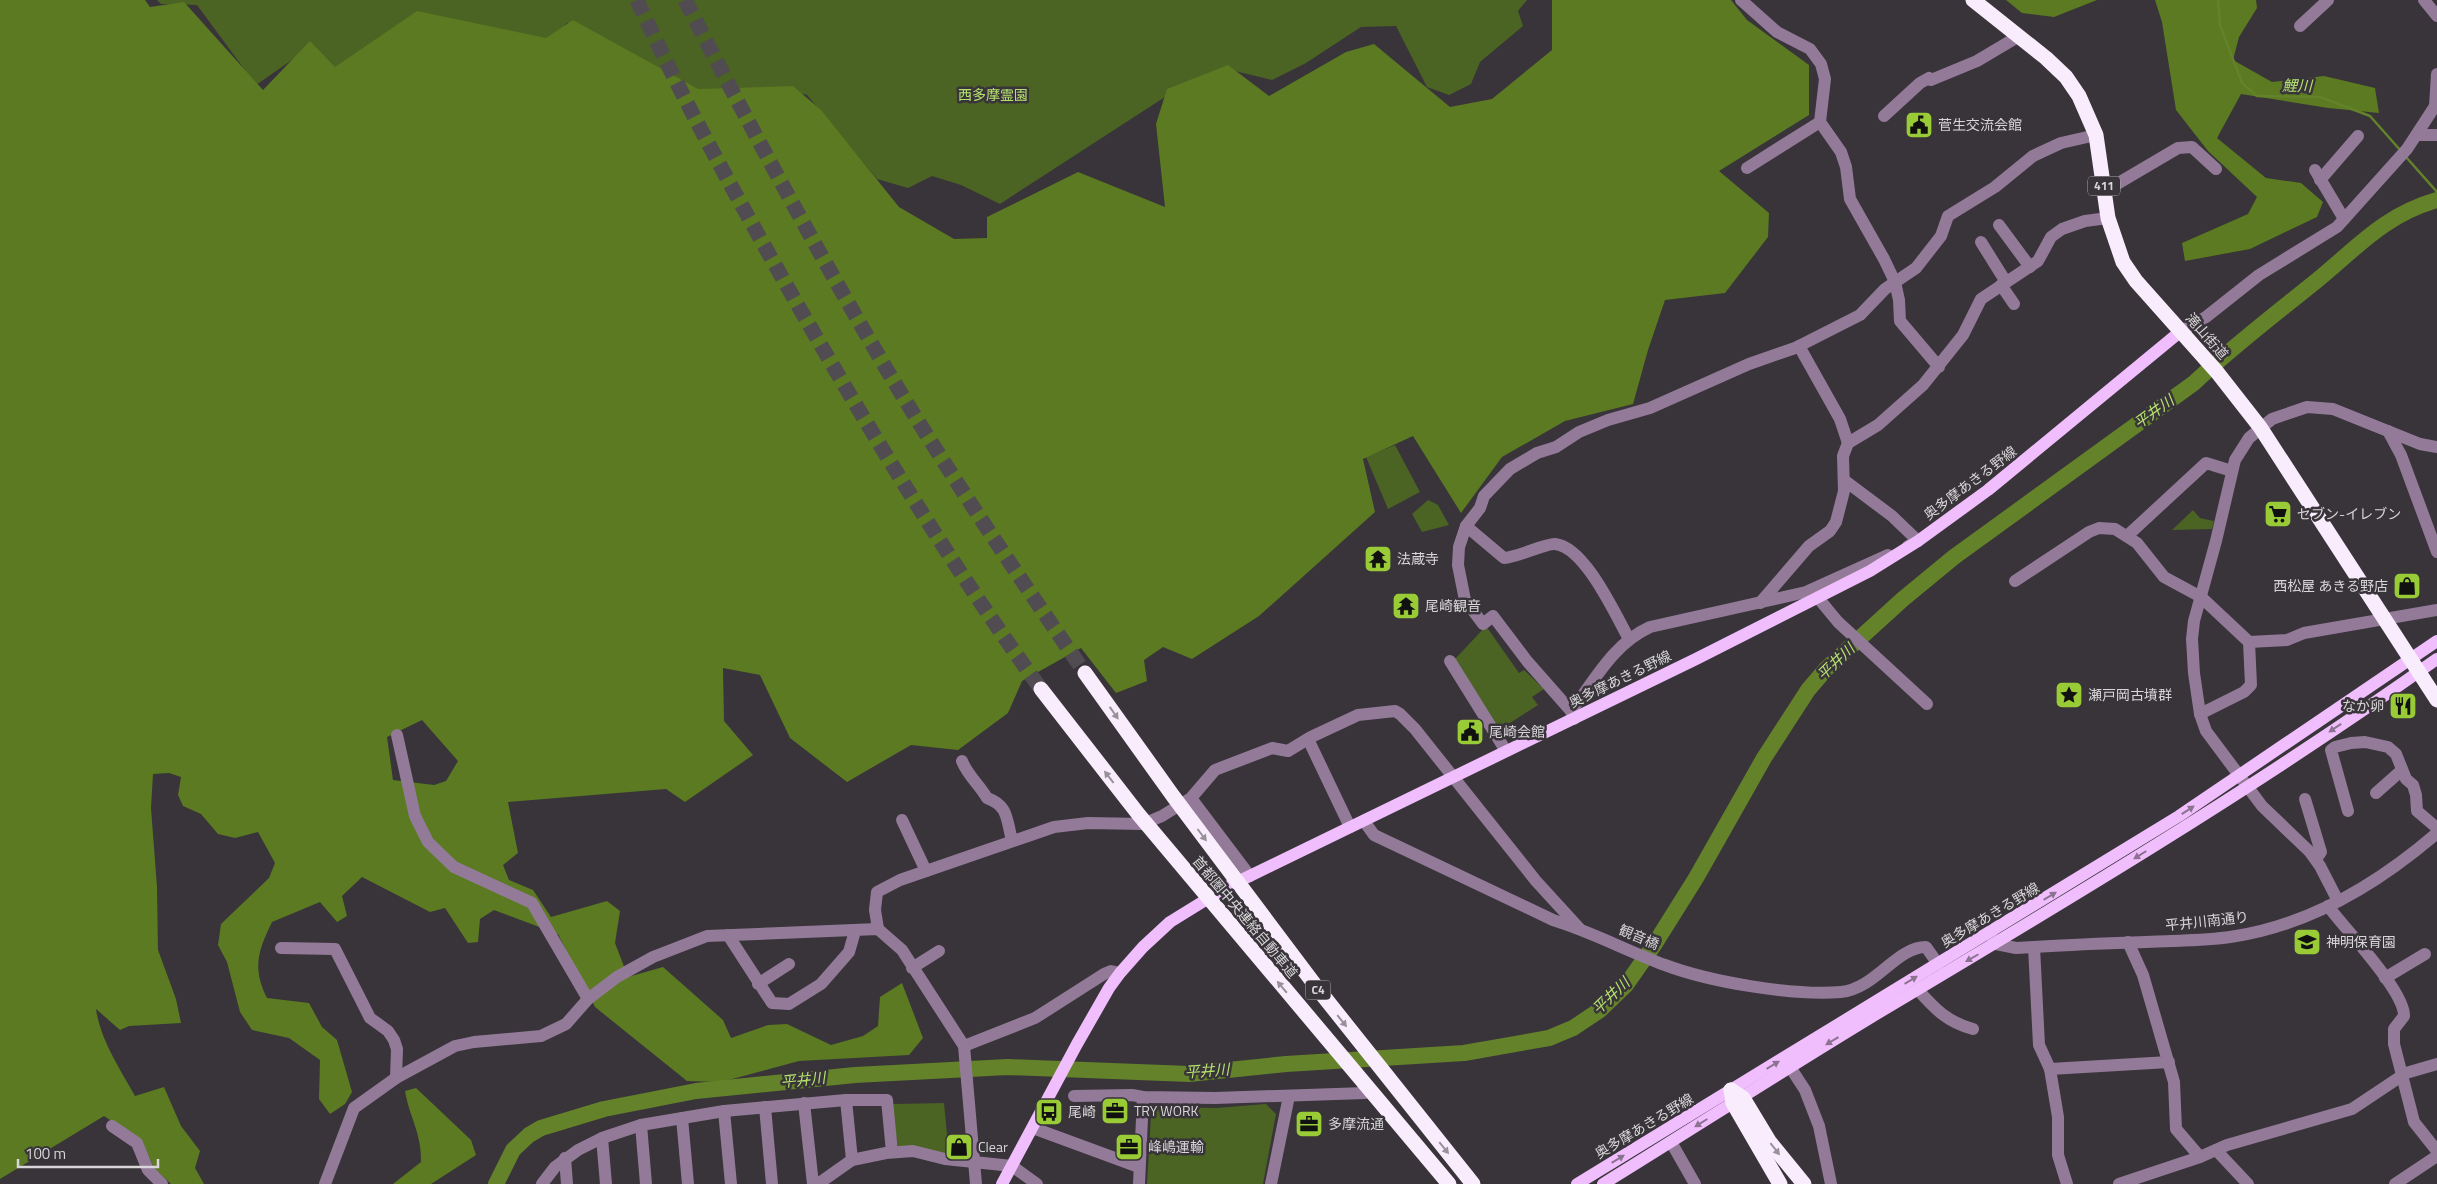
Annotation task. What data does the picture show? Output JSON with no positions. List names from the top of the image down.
{
  "streets": {
    "highway": [
      "411",
      "滝山街道",
      "首都圏中央連絡自動車道",
      "C4"
    ],
    "main road": ["奥多摩あきる野線"],
    "street": ["平井川南通り", "観音橋"]
  },
  "crossings": [
    ["滝山街道", "奥多摩あきる野線"],
    ["奥多摩あきる野線", "平井川南通り"],
    ["奥多摩あきる野線", "観音橋"]
  ],
  "water": ["鯉川", "平井川"],
  "parks": ["西多摩霊園"],
  "places": {
    "public building": ["菅生交流会館", "尾崎会館"],
    "supermarket": ["セブン-イレブン"],
    "temple": ["法蔵寺", "尾崎観音"],
    "shop": ["西松屋 あきる野店", "Clear"],
    "place": ["瀬戸岡古墳群"],
    "restaurant": ["なか卵"],
    "school or university": ["神明保育園"],
    "office": ["TRY WORK", "多摩流通", "峰嶋運輸"],
    "bus stop": ["尾崎"]
  },
  "scale_bar": "100 m"
}
